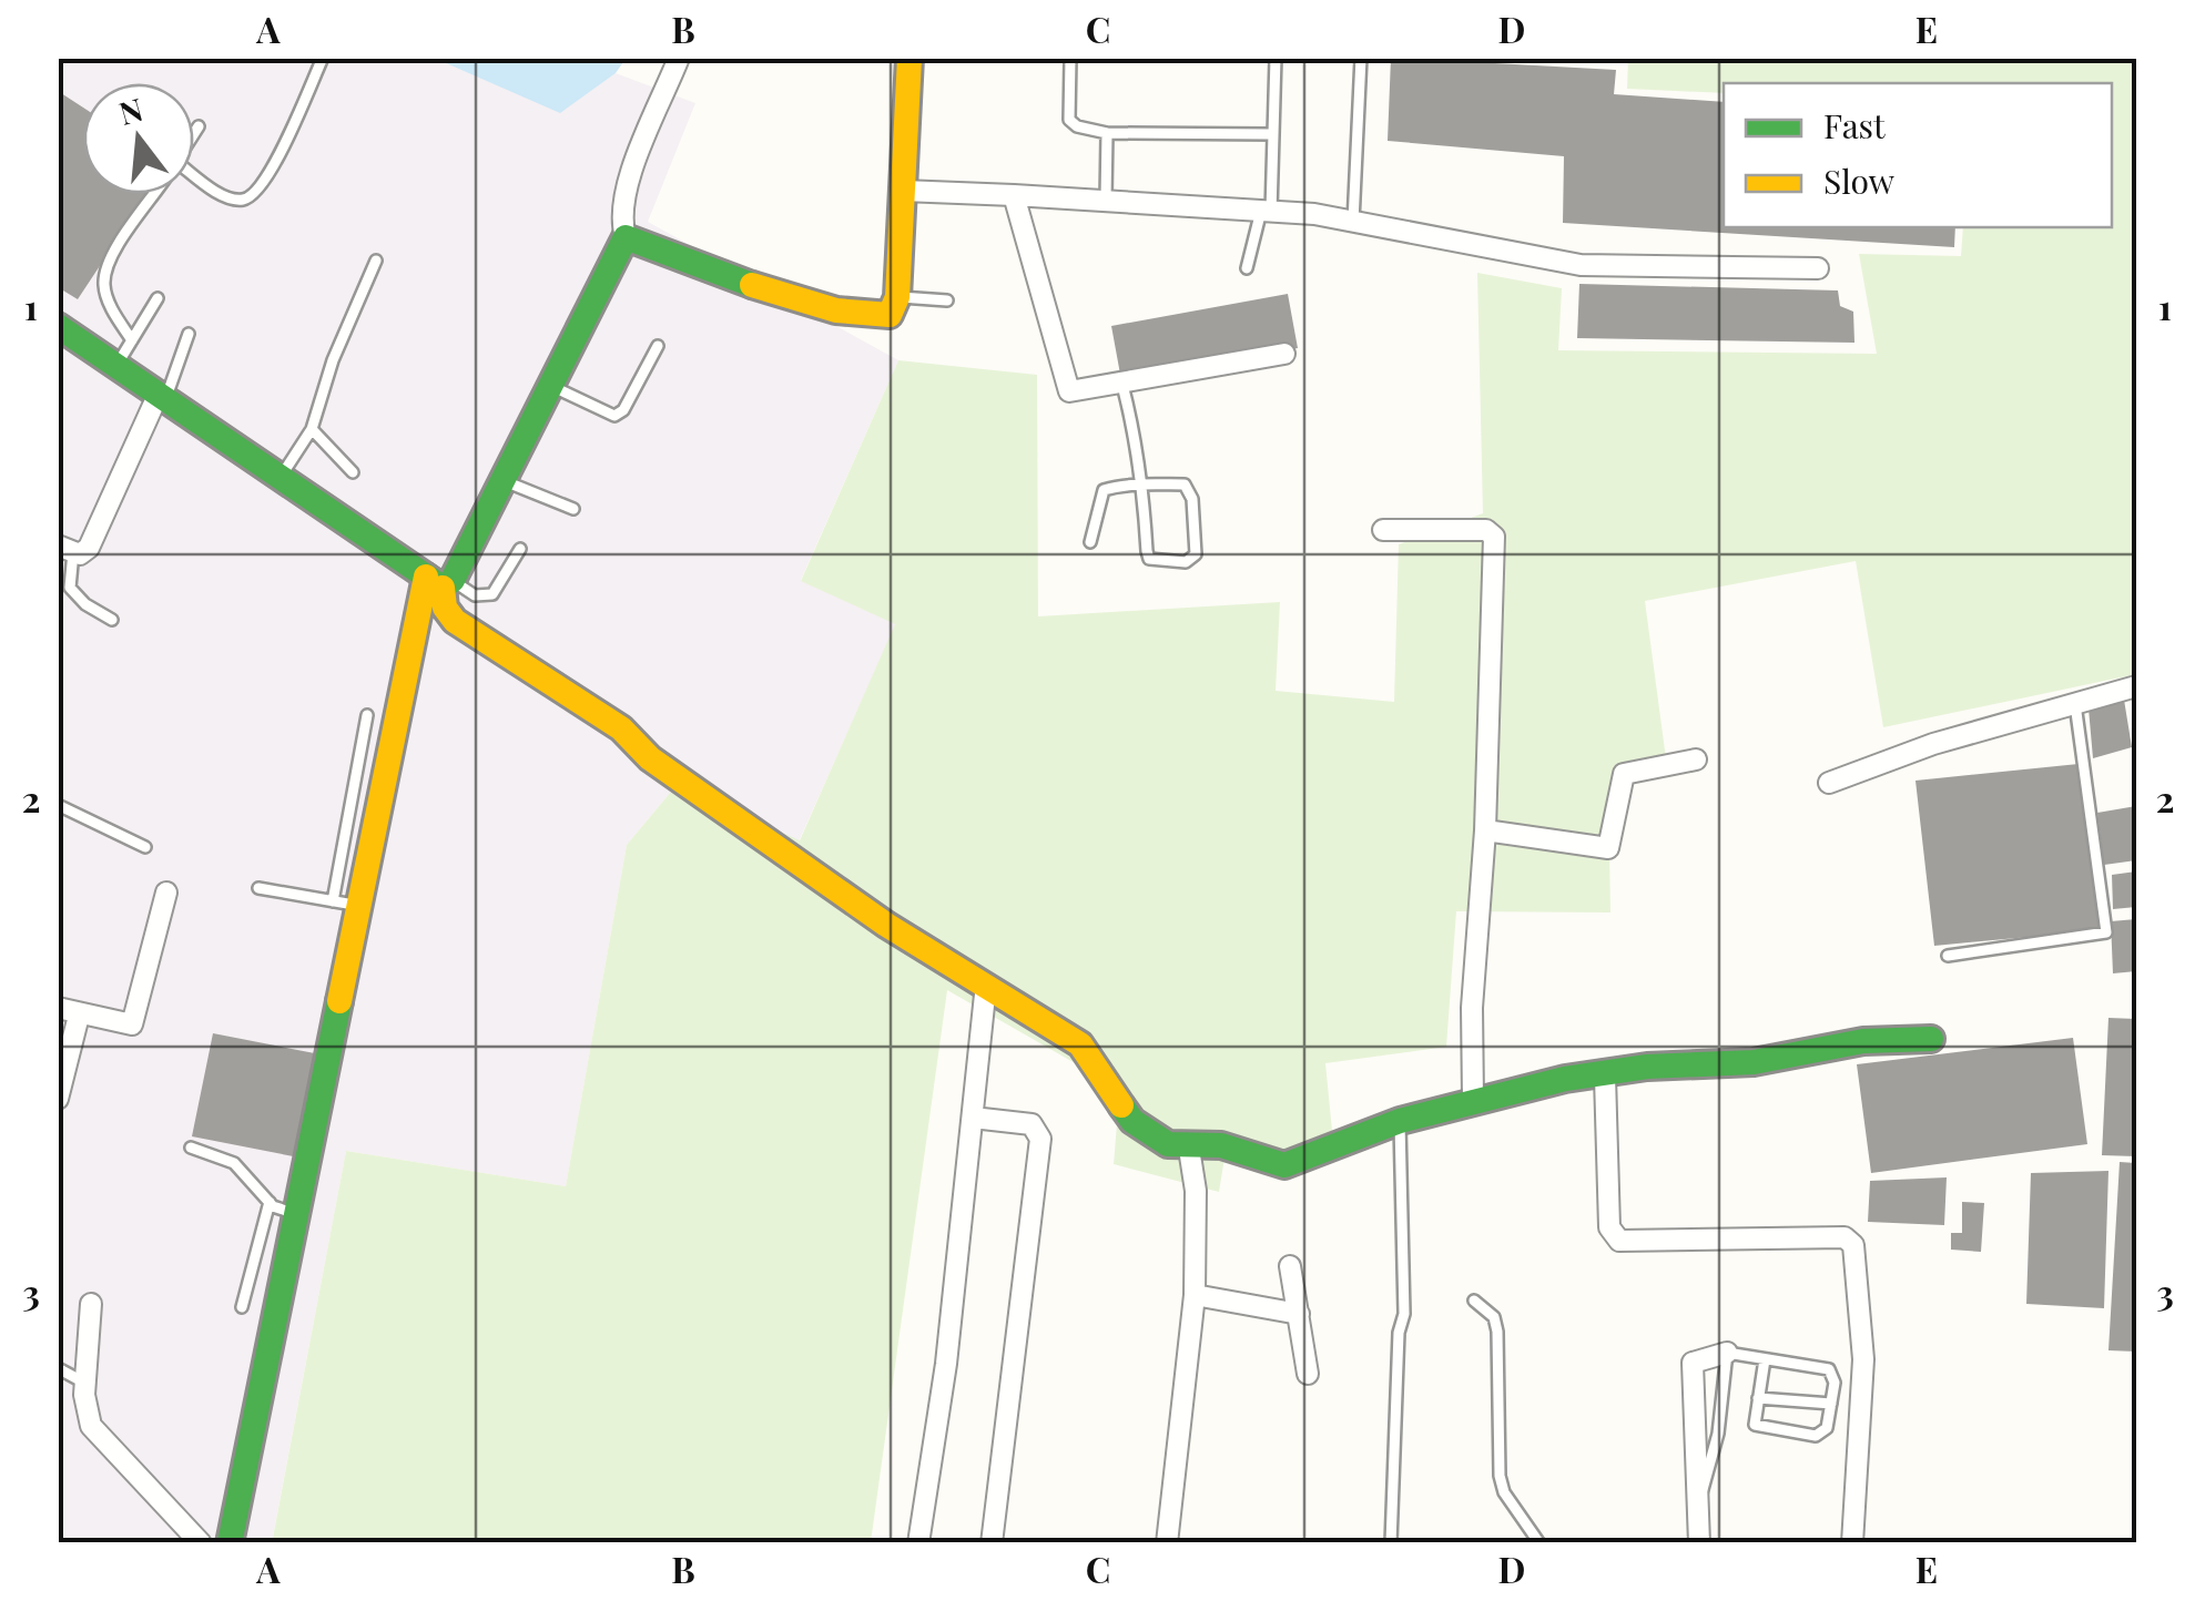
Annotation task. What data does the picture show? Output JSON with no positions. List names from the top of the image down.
{
  "legend": ["Fast", "Slow"],
  "north": "top",
  "grid": {
    "columns": [
      "A",
      "B",
      "C",
      "D",
      "E"
    ],
    "rows": ["1", "2", "3"]
  }
}
